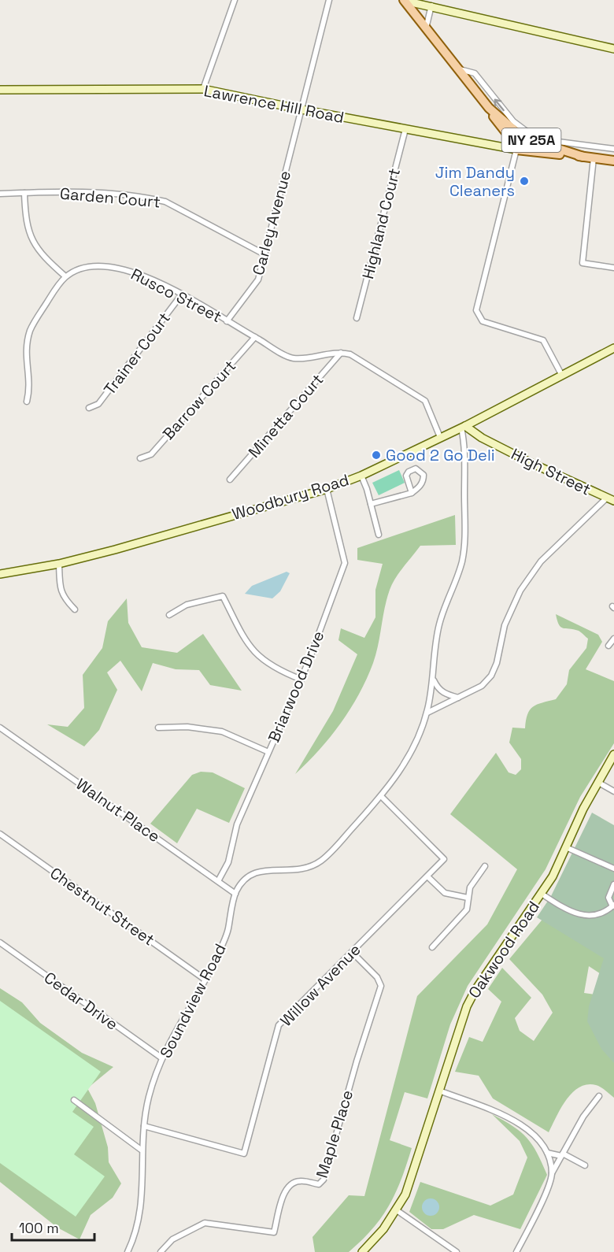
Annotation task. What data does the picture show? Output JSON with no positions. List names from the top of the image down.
{
  "streets": {
    "main road": [
      "Lawrence Hill Road",
      "NY 25A",
      "High Street",
      "Woodbury Road",
      "Oakwood Road"
    ],
    "street": [
      "Garden Court",
      "Carley Avenue",
      "Highland Court",
      "Rusco Street",
      "Trainer Court",
      "Barrow Court",
      "Minetta Court",
      "Briarwood Drive",
      "Walnut Place",
      "Chestnut Street",
      "Willow Avenue",
      "Cedar Drive",
      "Soundview Road",
      "Maple Place"
    ]
  },
  "crossings": [
    ["Lawrence Hill Road", "NY 25A"],
    ["Lawrence Hill Road", "Carley Avenue"],
    ["Lawrence Hill Road", "Highland Court"],
    ["Garden Court", "Carley Avenue"],
    ["Carley Avenue", "Rusco Street"],
    ["Rusco Street", "Trainer Court"],
    ["High Street", "Woodbury Road"],
    ["High Street", "Soundview Road"],
    ["Woodbury Road", "Briarwood Drive"],
    ["Woodbury Road", "Soundview Road"],
    ["Briarwood Drive", "Walnut Place"],
    ["Walnut Place", "Soundview Road"],
    ["Chestnut Street", "Soundview Road"],
    ["Willow Avenue", "Soundview Road"],
    ["Willow Avenue", "Maple Place"],
    ["Cedar Drive", "Soundview Road"]
  ],
  "places": ["Jim Dandy Cleaners", "Good 2 Go Deli"],
  "scale_bar": "100 m"
}
